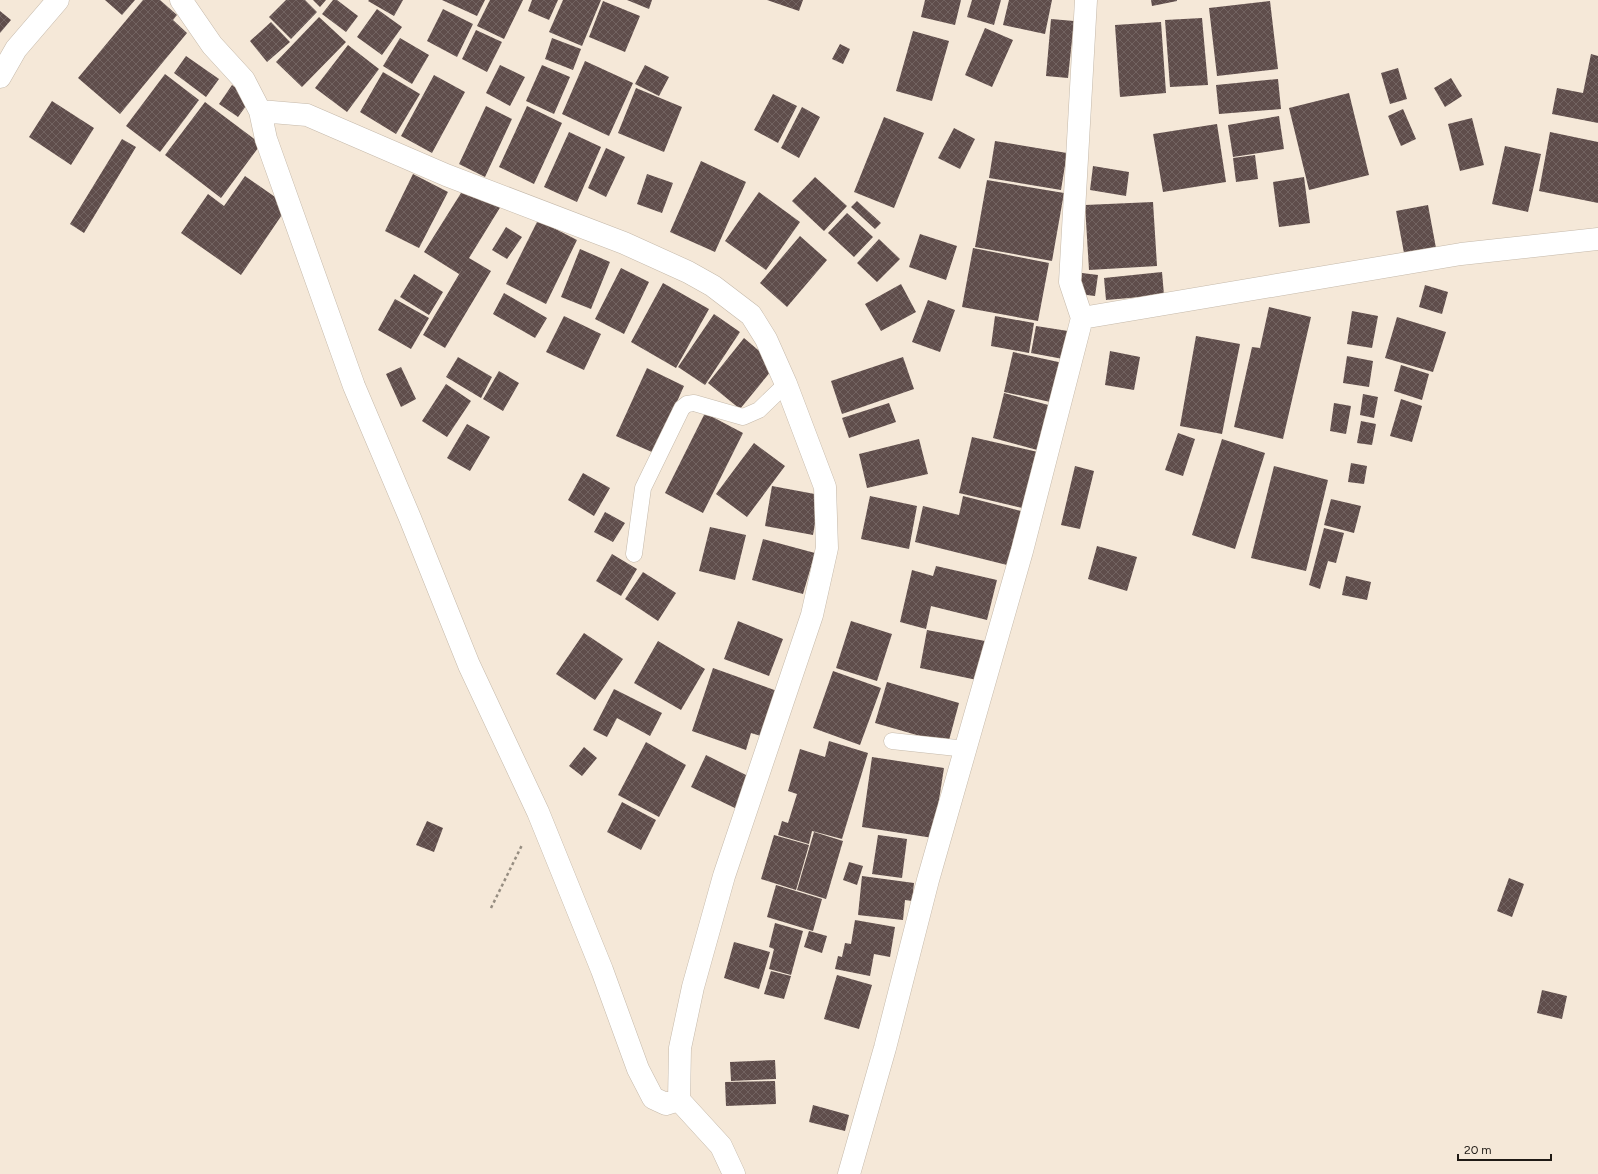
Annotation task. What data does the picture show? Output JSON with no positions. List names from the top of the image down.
{
  "scale_bar": "20 m"
}
